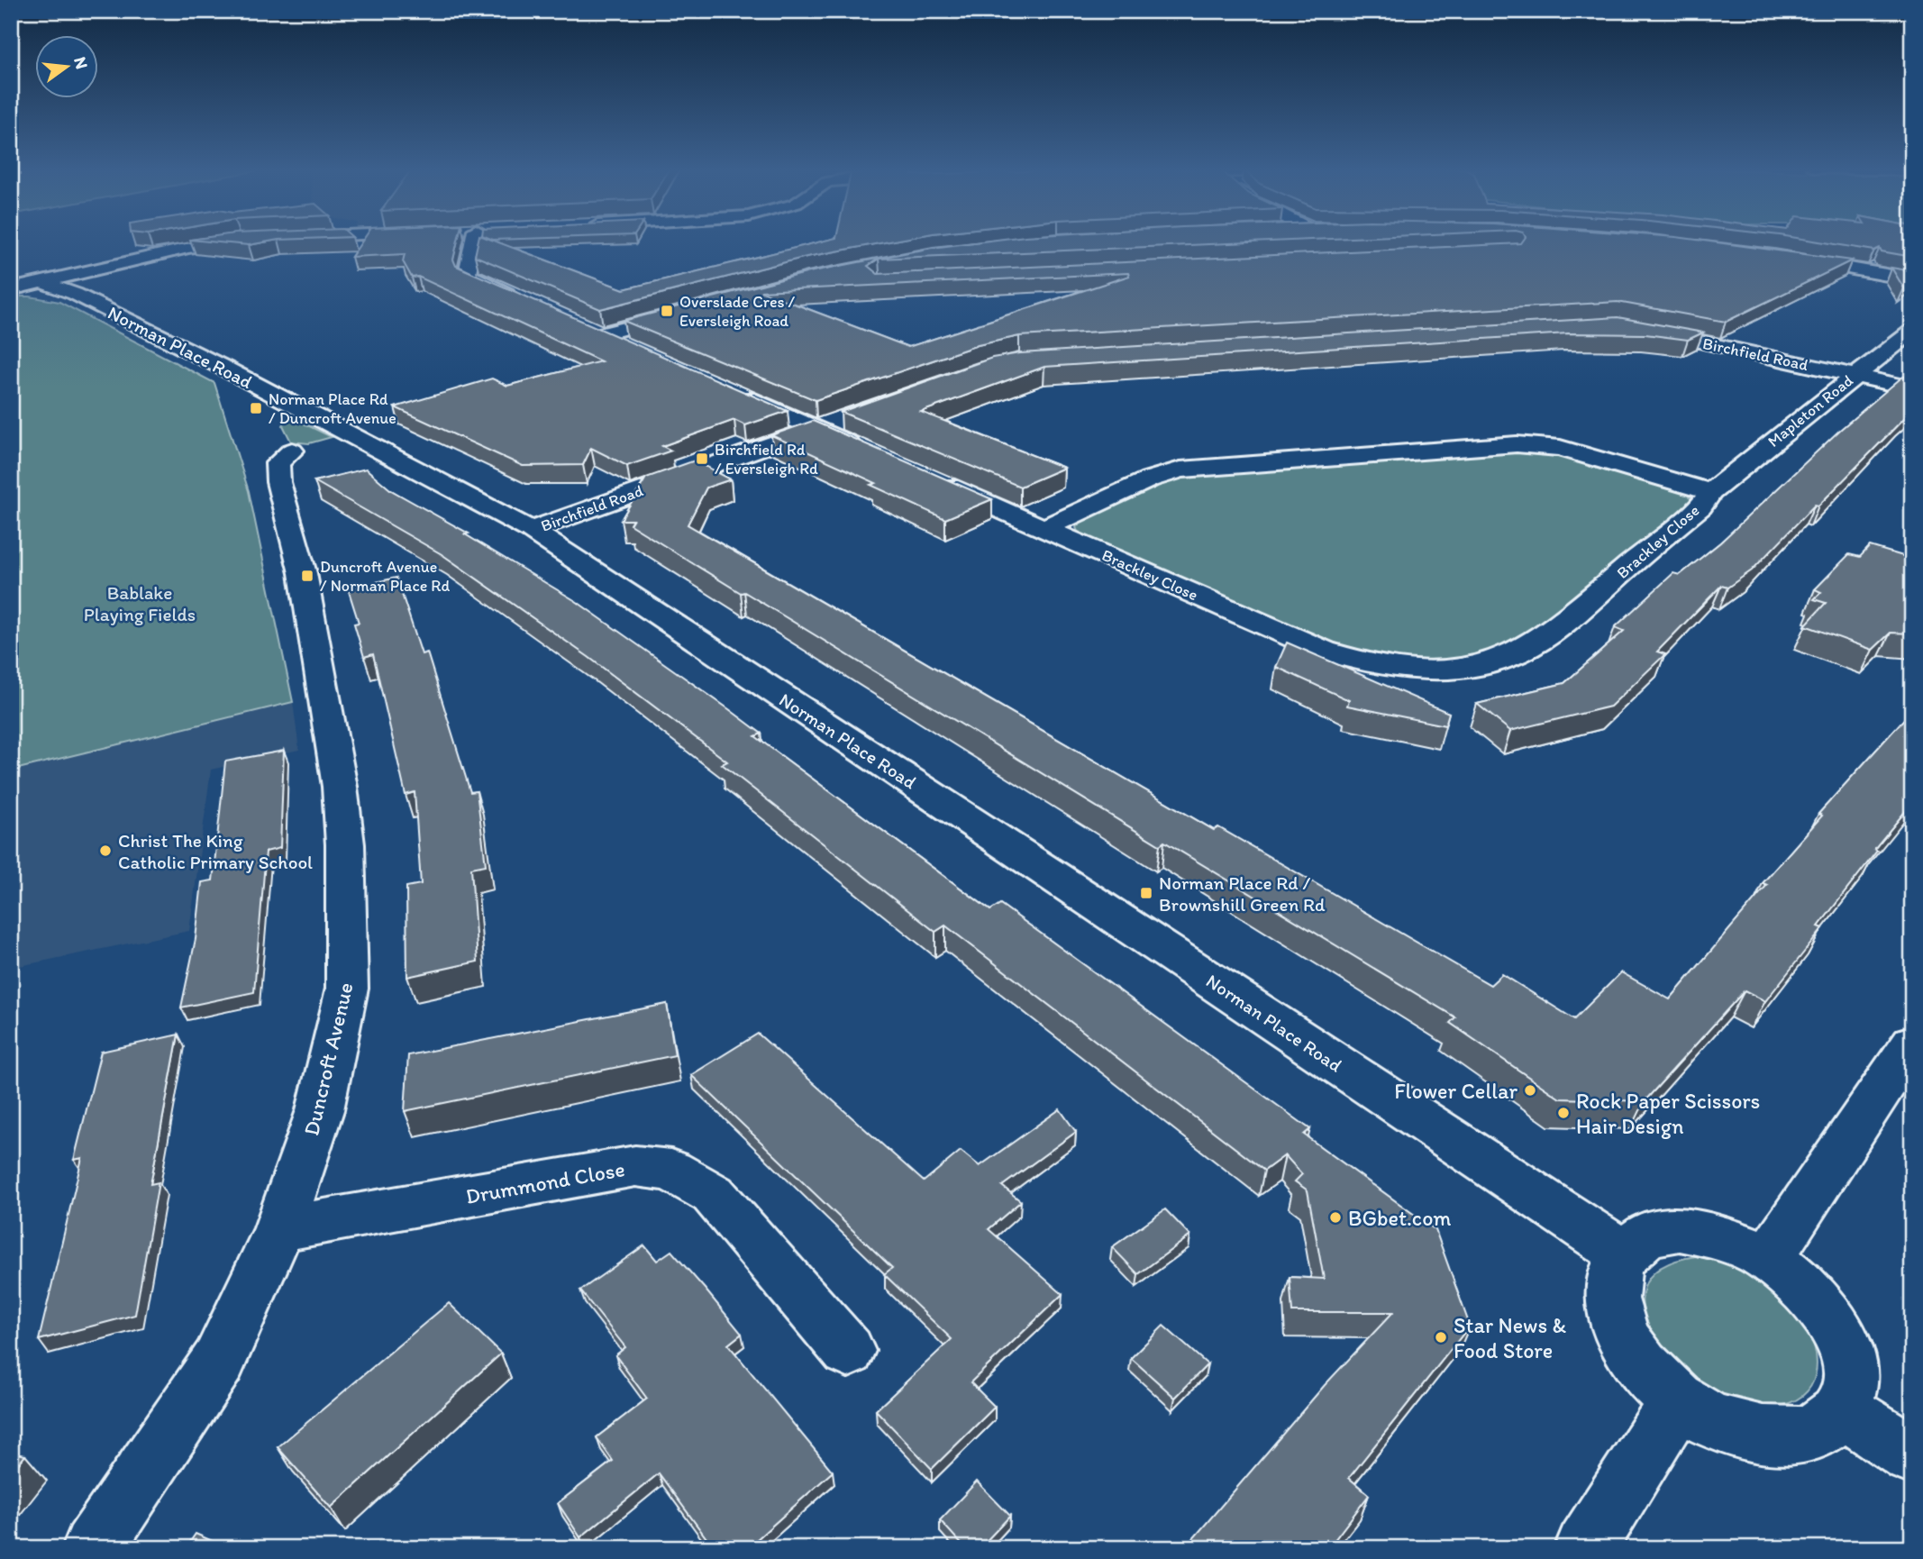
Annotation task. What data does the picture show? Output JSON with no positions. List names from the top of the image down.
{
  "streets": {
    "street": [
      "Norman Place Road",
      "Birchfield Road",
      "Mapleton Road",
      "Brackley Close",
      "Duncroft Avenue",
      "Drummond Close"
    ]
  },
  "crossings": [
    ["Norman Place Road", "Birchfield Road"],
    ["Birchfield Road", "Mapleton Road"],
    ["Mapleton Road", "Brackley Close"],
    ["Duncroft Avenue", "Drummond Close"]
  ],
  "parks": ["Bablake Playing Fields"],
  "places": {
    "transit": [
      "Overslade Cres / Eversleigh Road",
      "Norman Place Rd / Duncroft Avenue",
      "Birchfield Rd / Eversleigh Rd",
      "Duncroft Avenue / Norman Place Rd",
      "Norman Place Rd / Brownshill Green Rd"
    ],
    "other": [
      "Christ The King Catholic Primary School",
      "Flower Cellar",
      "Rock Paper Scissors Hair Design",
      "BGbet.com",
      "Star News & Food Store"
    ]
  },
  "north": "right"
}
